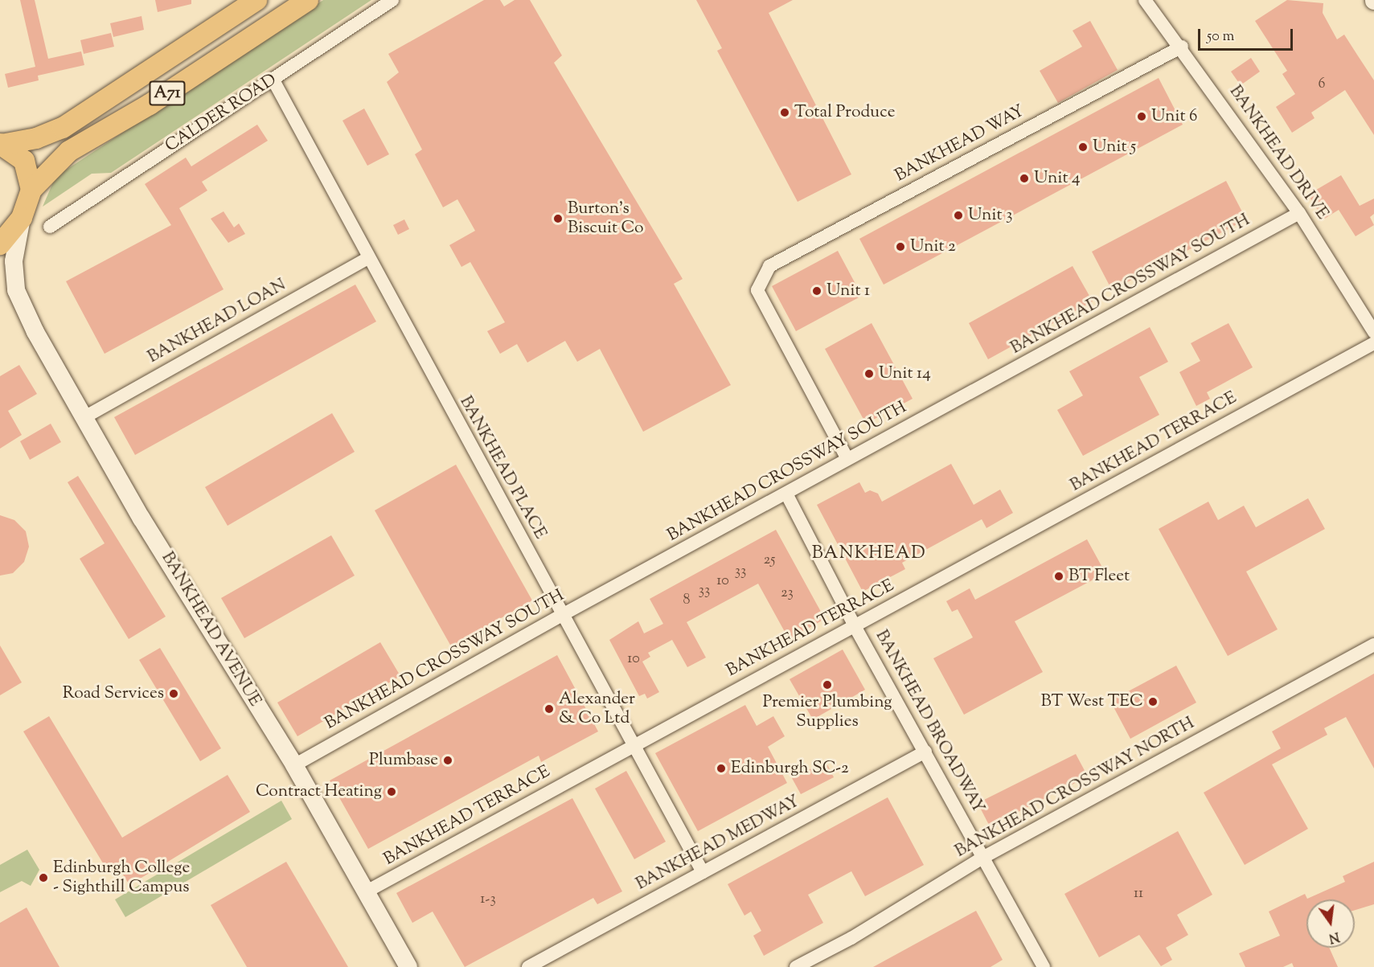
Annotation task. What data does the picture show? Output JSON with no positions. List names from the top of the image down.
{
  "streets": {
    "main road": ["A71"],
    "street": [
      "CALDER ROAD",
      "BANKHEAD WAY",
      "BANKHEAD DRIVE",
      "BANKHEAD CROSSWAY SOUTH",
      "BANKHEAD LOAN",
      "BANKHEAD TERRACE",
      "BANKHEAD PLACE",
      "BANKHEAD AVENUE",
      "BANKHEAD BROADWAY",
      "BANKHEAD CROSSWAY NORTH",
      "BANKHEAD MEDWAY"
    ]
  },
  "crossings": [
    ["A71", "BANKHEAD AVENUE"],
    ["CALDER ROAD", "BANKHEAD PLACE"],
    ["BANKHEAD WAY", "BANKHEAD DRIVE"],
    ["BANKHEAD WAY", "BANKHEAD CROSSWAY SOUTH"],
    ["BANKHEAD DRIVE", "BANKHEAD CROSSWAY SOUTH"],
    ["BANKHEAD CROSSWAY SOUTH", "BANKHEAD PLACE"],
    ["BANKHEAD CROSSWAY SOUTH", "BANKHEAD AVENUE"],
    ["BANKHEAD CROSSWAY SOUTH", "BANKHEAD BROADWAY"],
    ["BANKHEAD LOAN", "BANKHEAD PLACE"],
    ["BANKHEAD LOAN", "BANKHEAD AVENUE"],
    ["BANKHEAD TERRACE", "BANKHEAD PLACE"],
    ["BANKHEAD TERRACE", "BANKHEAD AVENUE"],
    ["BANKHEAD TERRACE", "BANKHEAD BROADWAY"],
    ["BANKHEAD PLACE", "BANKHEAD MEDWAY"],
    ["BANKHEAD BROADWAY", "BANKHEAD CROSSWAY NORTH"],
    ["BANKHEAD BROADWAY", "BANKHEAD MEDWAY"]
  ],
  "districts": ["BANKHEAD"],
  "places": [
    "Total Produce",
    "Unit 6",
    "Unit 5",
    "Unit 4",
    "Unit 3",
    "Burton's Biscuit Co",
    "Unit 2",
    "Unit 1",
    "Unit 14",
    "BT Fleet",
    "Premier Plumbing Supplies",
    "Road Services",
    "BT West TEC",
    "Alexander & Co Ltd",
    "Plumbase",
    "Edinburgh SC-2",
    "Contract Heating",
    "Edinburgh College - Sighthill Campus"
  ],
  "house_numbers": [
    "6",
    "25",
    "33",
    "10",
    "33",
    "23",
    "8",
    "10",
    "11",
    "1-3"
  ],
  "scale_bar": "50 m",
  "north": "bottom"
}
